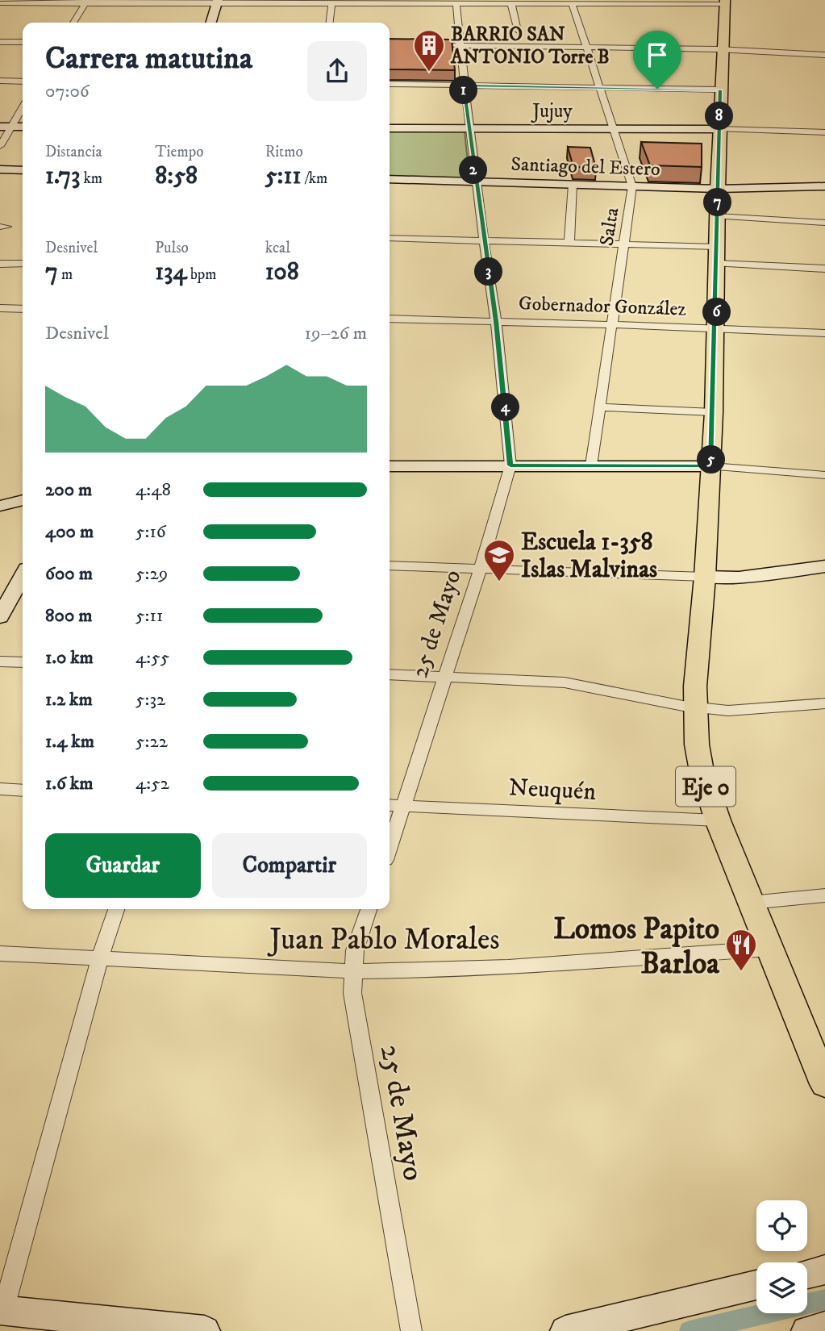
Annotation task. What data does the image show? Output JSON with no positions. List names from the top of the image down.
{
  "streets": {
    "main road": ["Eje 0"],
    "street": [
      "Jujuy",
      "Santiago del Estero",
      "Salta",
      "Gobernador González",
      "25 de Mayo",
      "Neuquén",
      "Juan Pablo Morales"
    ]
  },
  "crossings": [
    ["Jujuy", "Salta"],
    ["Jujuy", "Eje 0"],
    ["Santiago del Estero", "Salta"],
    ["Santiago del Estero", "Eje 0"],
    ["Salta", "Gobernador González"],
    ["Gobernador González", "Eje 0"],
    ["25 de Mayo", "Neuquén"],
    ["25 de Mayo", "Juan Pablo Morales"],
    ["Eje 0", "Neuquén"],
    ["Eje 0", "Juan Pablo Morales"]
  ],
  "places": {
    "building": ["BARRIO SAN ANTONIO Torre B"],
    "school or university": ["Escuela 1-358 Islas Malvinas"],
    "restaurant": ["Lomos Papito Barloa"]
  },
  "page": {
    "heading": ["Carrera matutina", "07:06"],
    "pins": [
      "1",
      "8",
      "2",
      "7",
      "3",
      "6",
      "4",
      "5"
    ],
    "stats": [
      ["Distancia", "1.73 km"],
      ["Tiempo", "8:58"],
      ["Ritmo", "5:11 /km"],
      ["Desnivel", "7 m"],
      ["Pulso", "134 bpm"],
      ["kcal", "108"]
    ],
    "chart": ["Desnivel", "19–26 m"],
    "list": [
      {
        "name": "200 m",
        "note": "4:48"
      },
      {
        "name": "400 m",
        "note": "5:16"
      },
      {
        "name": "600 m",
        "note": "5:29"
      },
      {
        "name": "800 m",
        "note": "5:11"
      },
      {
        "name": "1.0 km",
        "note": "4:55"
      },
      {
        "name": "1.2 km",
        "note": "5:32"
      },
      {
        "name": "1.4 km",
        "note": "5:22"
      },
      {
        "name": "1.6 km",
        "note": "4:52"
      }
    ],
    "buttons": ["Guardar", "Compartir"]
  }
}
